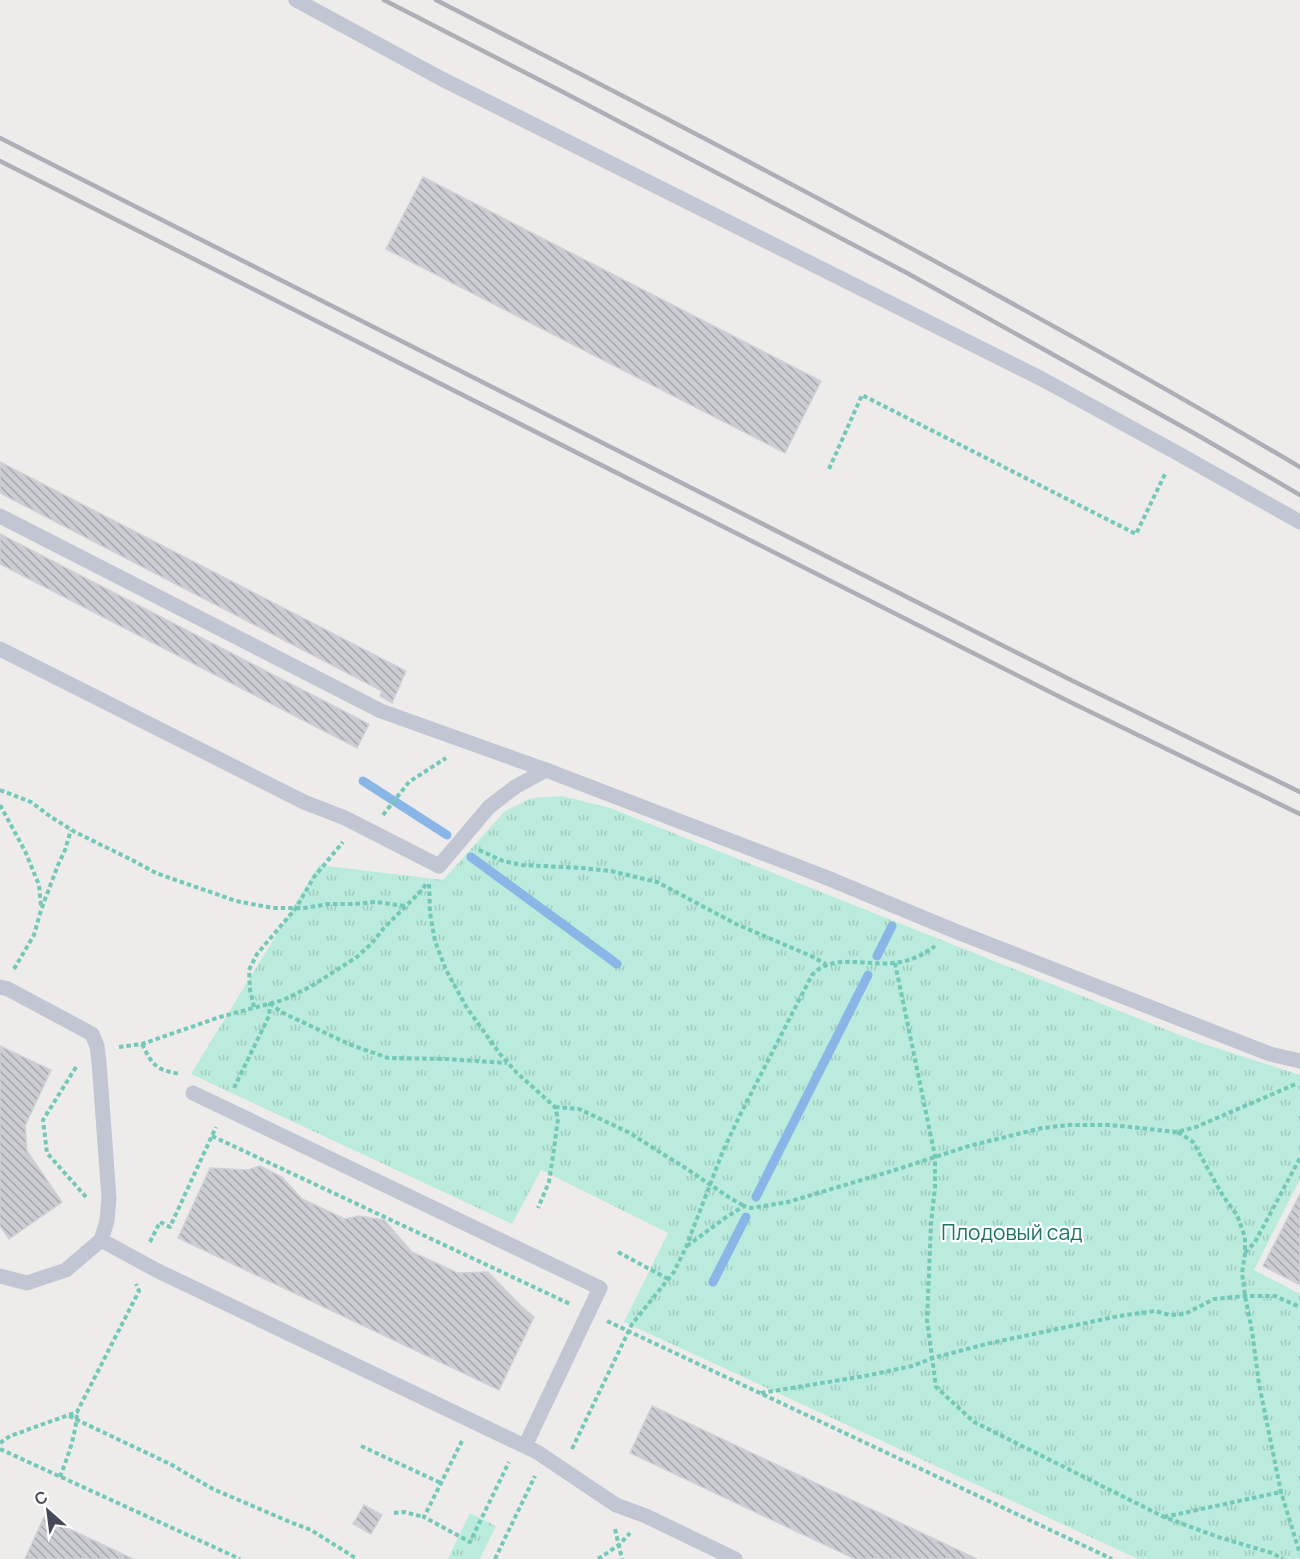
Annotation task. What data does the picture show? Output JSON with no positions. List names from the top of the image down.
{
  "parks": ["Плодовый сад"],
  "north": "top left"
}
